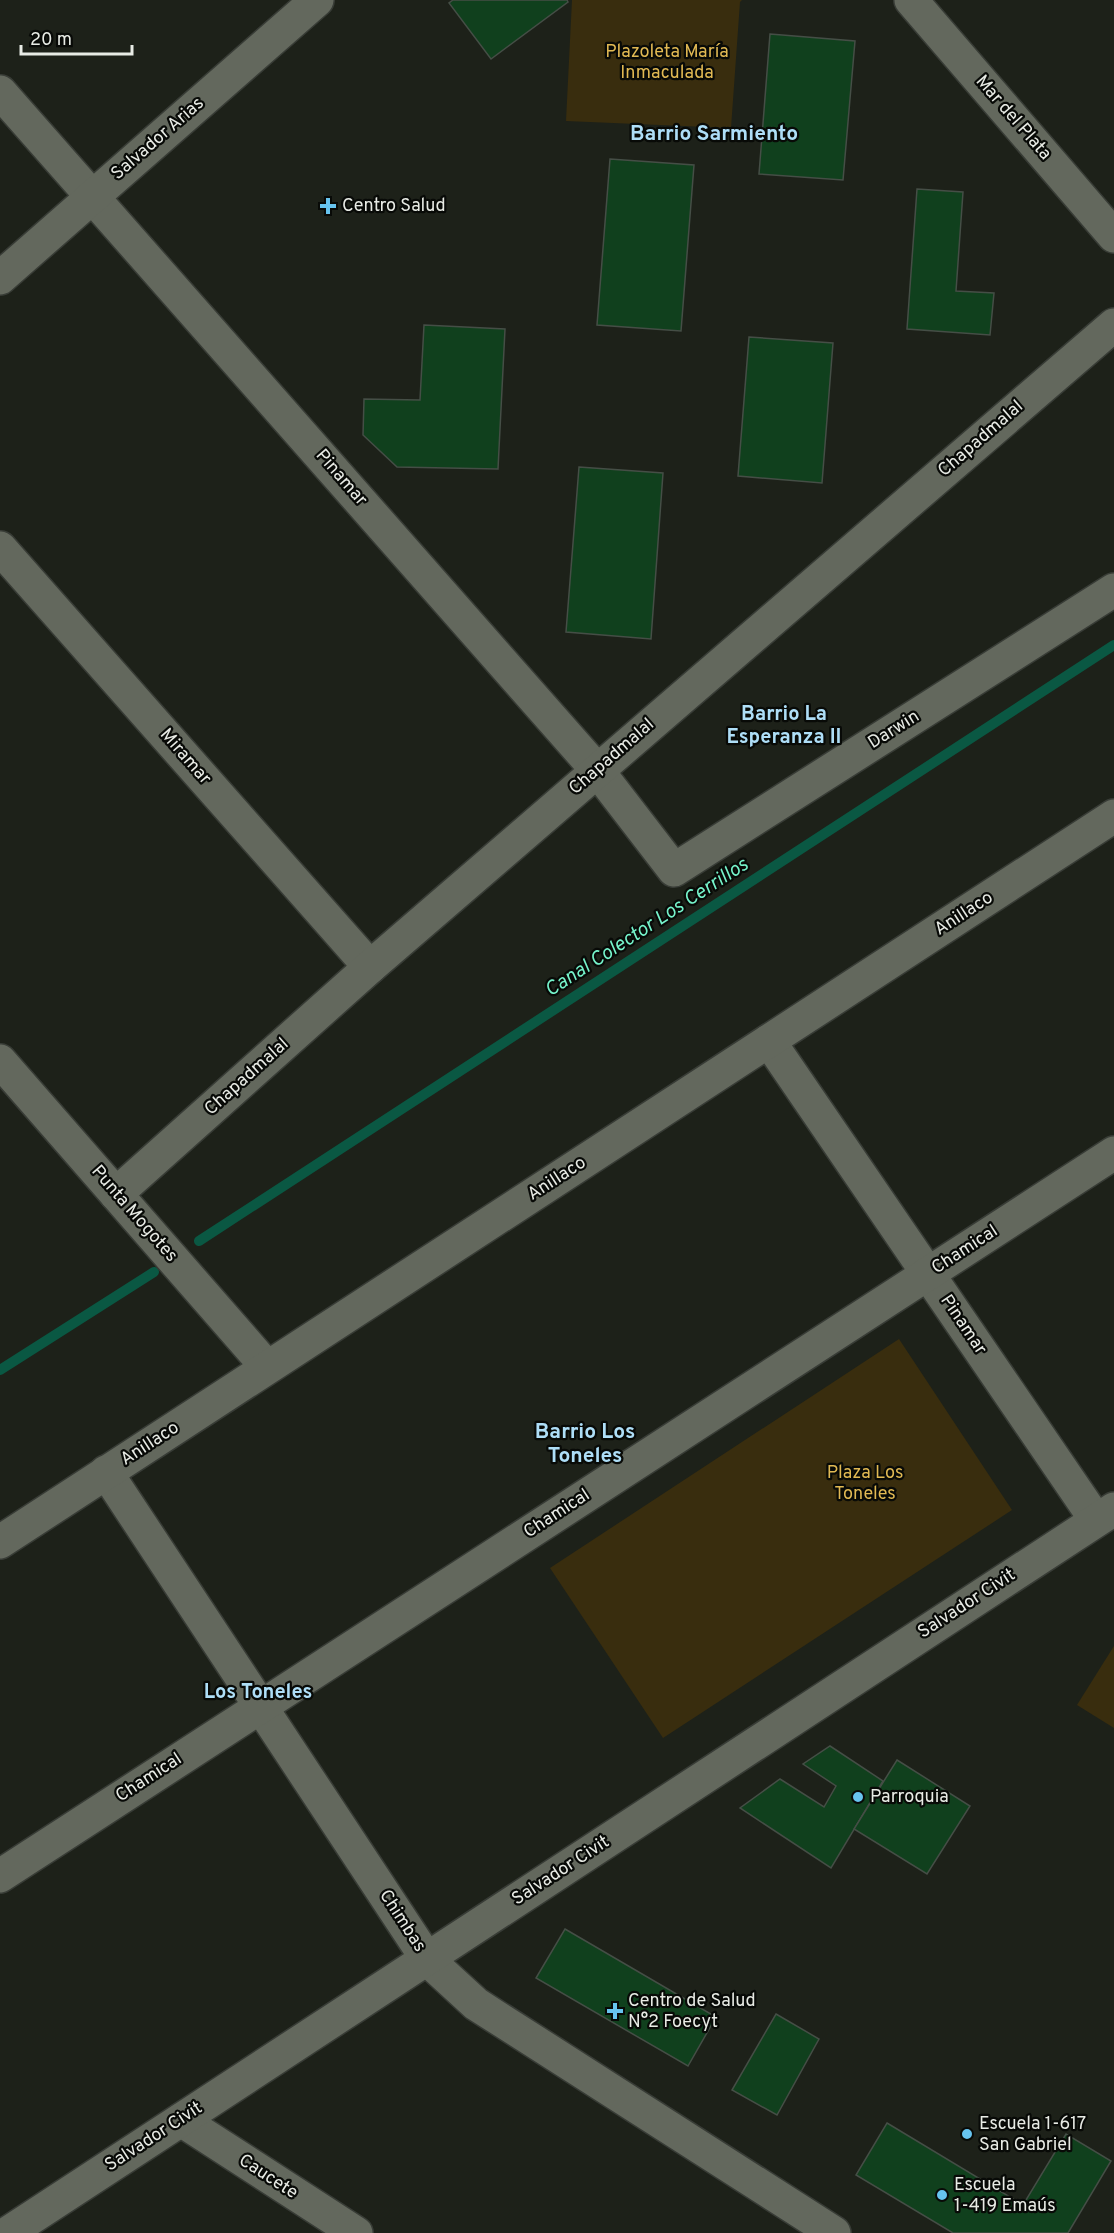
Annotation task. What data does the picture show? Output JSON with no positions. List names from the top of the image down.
{
  "streets": {
    "street": [
      "Mar del Plata",
      "Salvador Arias",
      "Chapadmalal",
      "Pinamar",
      "Darwin",
      "Miramar",
      "Anillaco",
      "Punta Mogotes",
      "Chamical",
      "Salvador Civit",
      "Chimbas",
      "Caucete"
    ]
  },
  "crossings": [
    ["Salvador Arias", "Pinamar"],
    ["Chapadmalal", "Pinamar"],
    ["Chapadmalal", "Miramar"],
    ["Chapadmalal", "Punta Mogotes"],
    ["Pinamar", "Darwin"],
    ["Pinamar", "Anillaco"],
    ["Pinamar", "Chamical"],
    ["Pinamar", "Salvador Civit"],
    ["Anillaco", "Punta Mogotes"],
    ["Anillaco", "Chimbas"],
    ["Chamical", "Chimbas"],
    ["Salvador Civit", "Chimbas"],
    ["Salvador Civit", "Caucete"]
  ],
  "districts": [
    "Barrio Sarmiento",
    "Barrio La Esperanza II",
    "Barrio Los Toneles",
    "Los Toneles"
  ],
  "water": ["Canal Colector Los Cerrillos"],
  "parks": ["Plazoleta María Inmaculada", "Plaza Los Toneles"],
  "places": {
    "health": ["Centro Salud", "Centro de Salud N°2 Foecyt"],
    "other": ["Parroquia", "Escuela 1-617 San Gabriel", "Escuela 1-419 Emaús"]
  },
  "scale_bar": "20 m"
}
